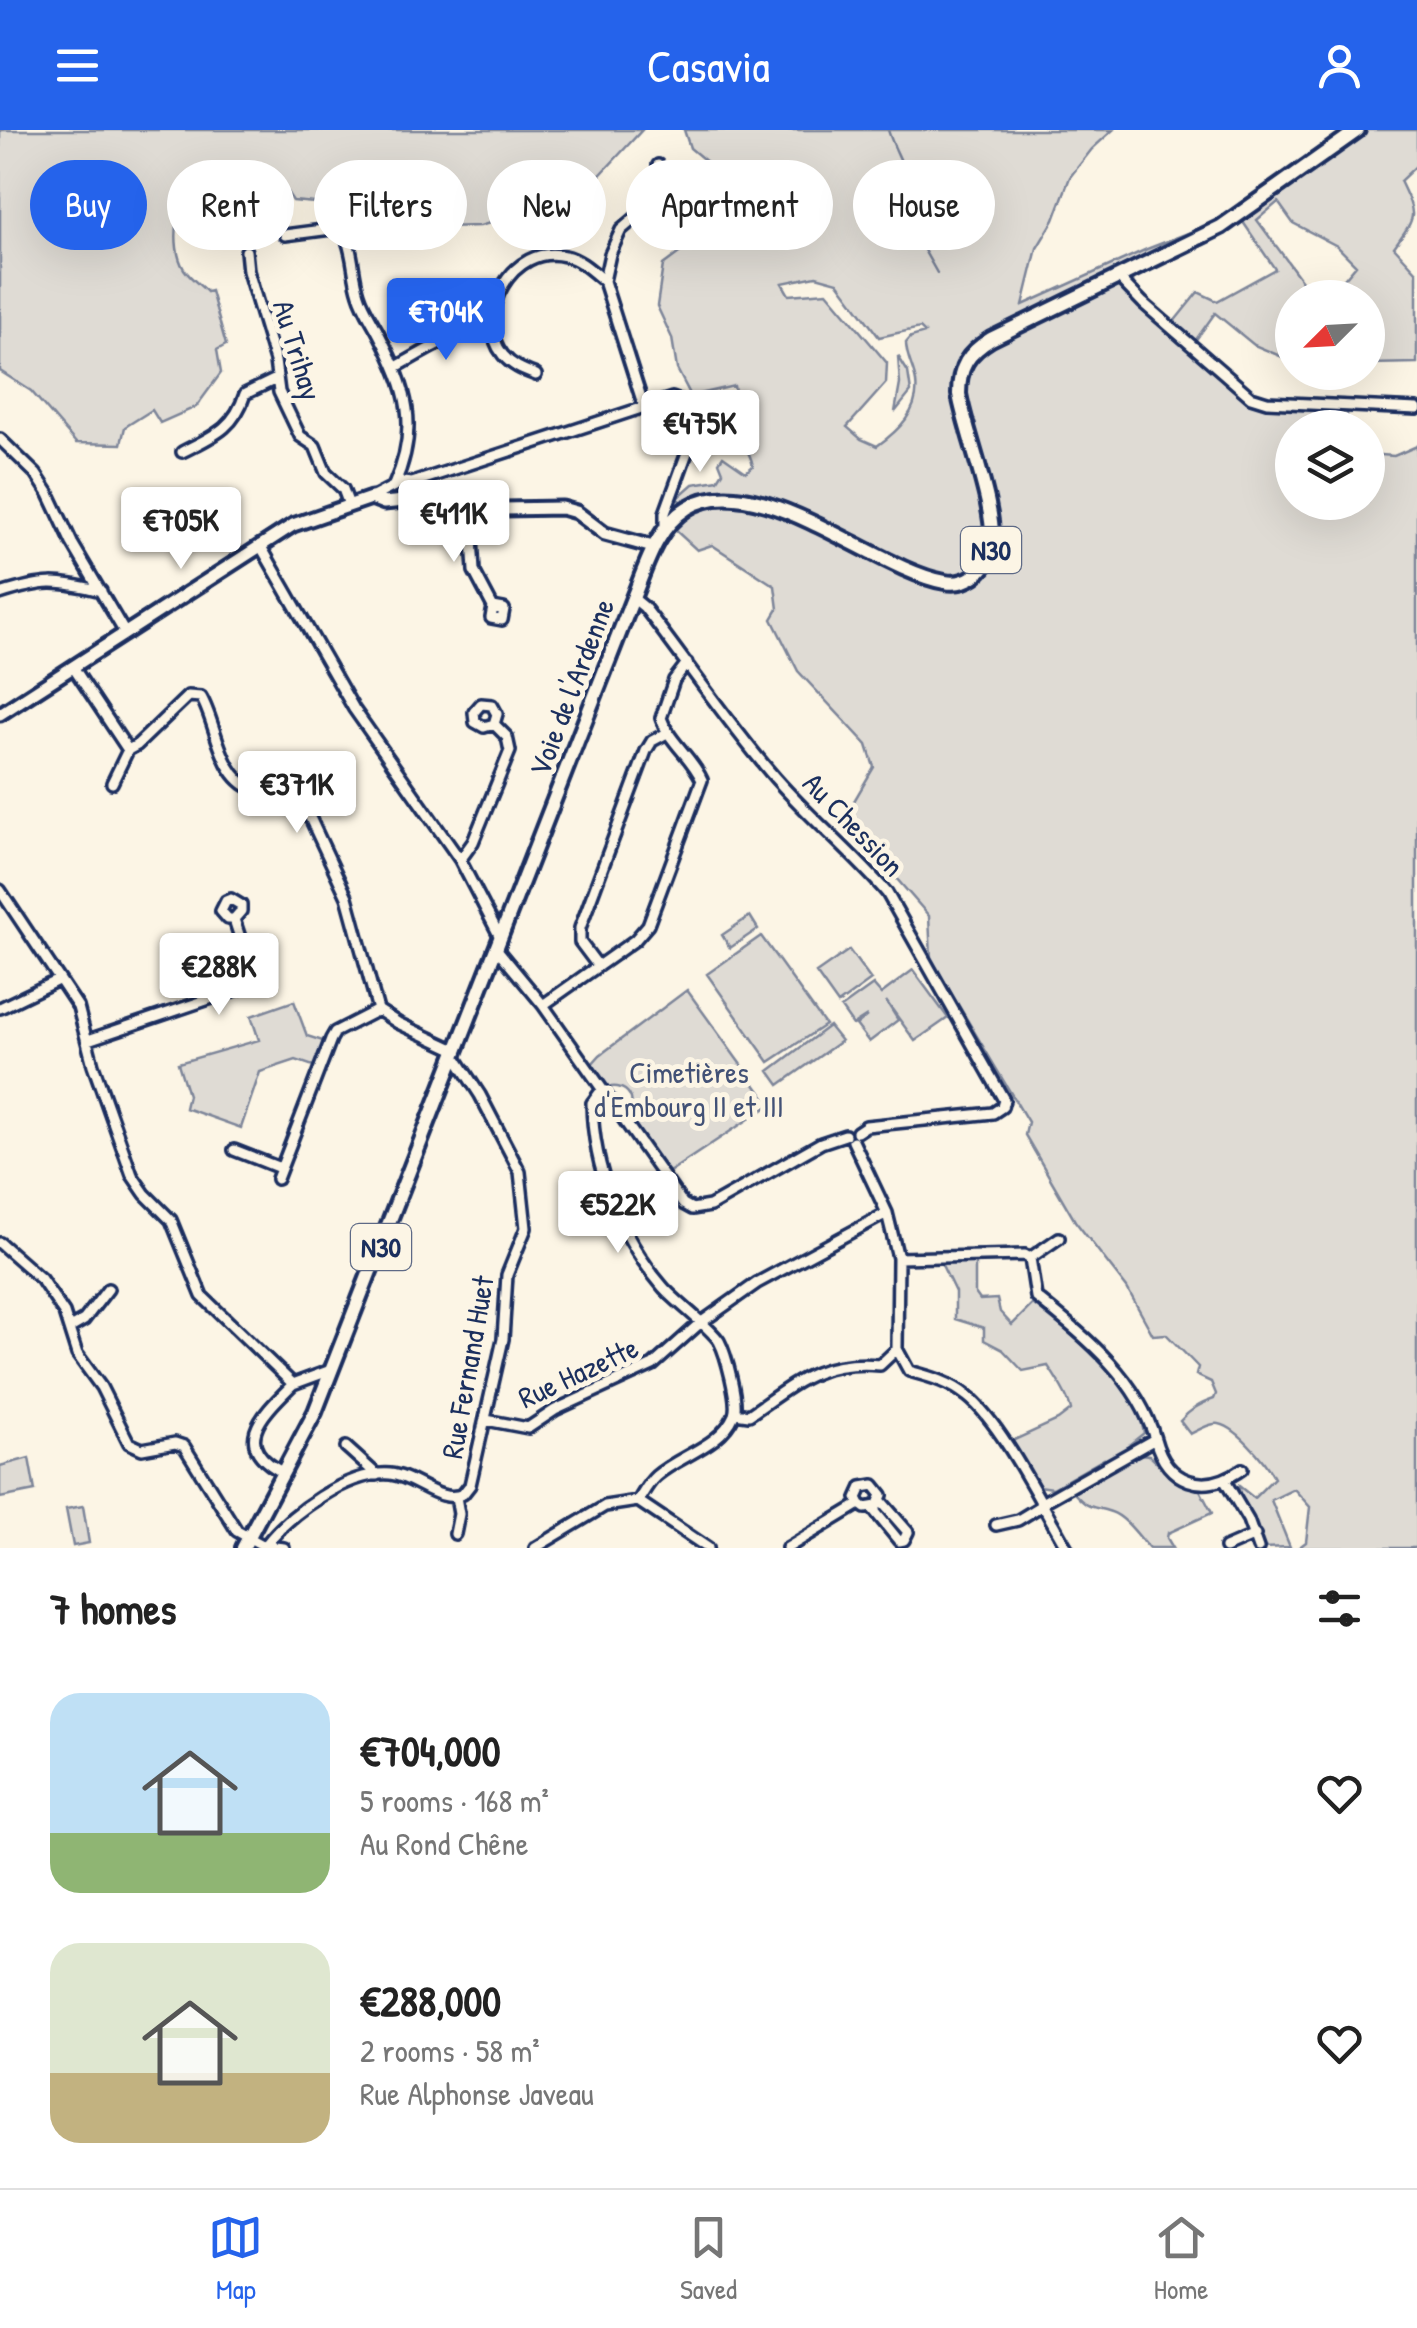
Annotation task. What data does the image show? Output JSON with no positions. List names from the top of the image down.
{
  "streets": {
    "main road": ["N30", "Voie de l'Ardenne"],
    "street": [
      "Au Trihay",
      "Au Chession",
      "Rue Fernand Huet",
      "Rue Hazette"
    ]
  },
  "crossings": [
    ["N30", "Voie de l'Ardenne"],
    ["Voie de l'Ardenne", "Au Chession"],
    ["Voie de l'Ardenne", "Rue Fernand Huet"],
    ["Rue Fernand Huet", "Rue Hazette"]
  ],
  "parks": ["Cimetières d'Embourg II et III"],
  "north": "bottom left",
  "page": {
    "header": "Casavia",
    "chip": [
      "Buy",
      "Rent",
      "Filters",
      "New",
      "Apartment",
      "House"
    ],
    "price": [
      "€704K",
      "€475K",
      "€411K",
      "€705K",
      "€371K",
      "€288K",
      "€522K"
    ],
    "heading": "7 homes",
    "list": [
      {
        "name": "€704,000",
        "note": "5 rooms · 168 m² · Au Rond Chêne"
      },
      {
        "name": "€288,000",
        "note": "2 rooms · 58 m² · Rue Alphonse Javeau"
      }
    ],
    "tabs": ["Map", "Saved", "Home"]
  }
}
